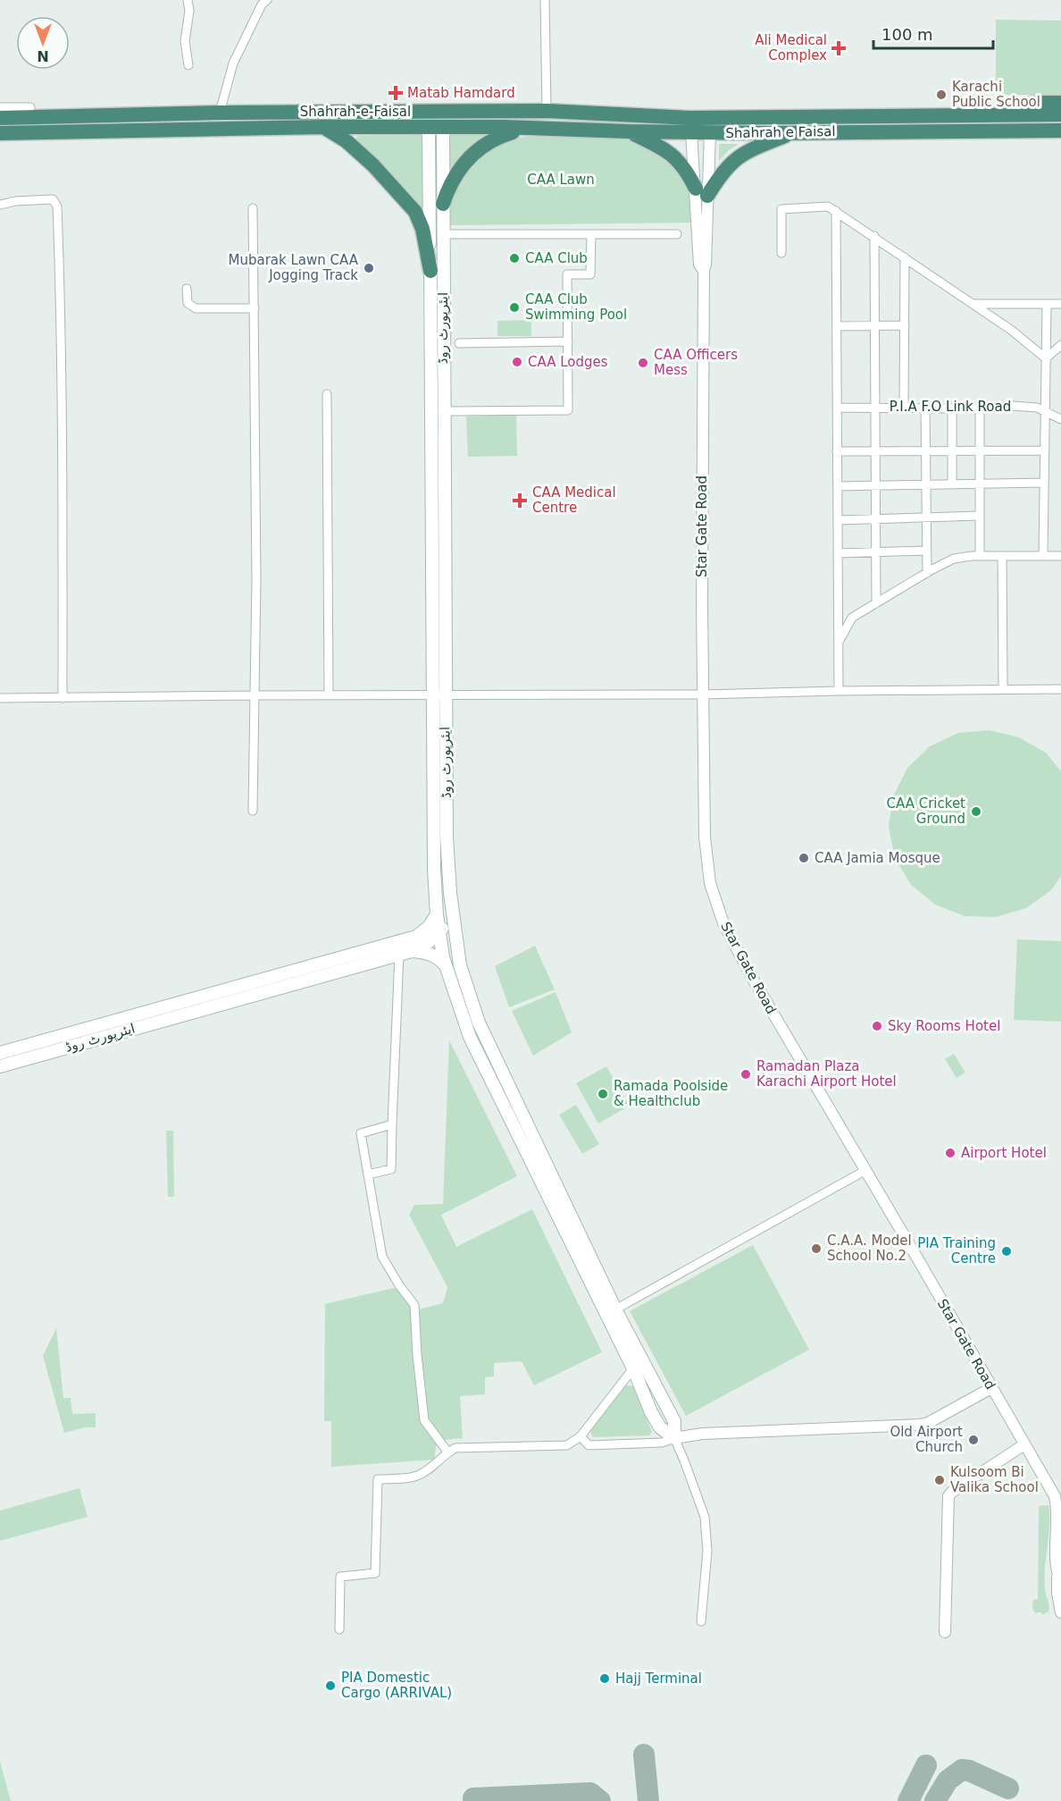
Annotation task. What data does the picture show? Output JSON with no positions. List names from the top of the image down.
{
  "streets": {
    "highway": ["Shahrah-e-Faisal", "Shahrah e Faisal"],
    "main road": ["ایئرپورٹ روڈ"],
    "street": ["P.I.A F.O Link Road", "Star Gate Road"]
  },
  "crossings": [
    ["Shahrah-e-Faisal", "Shahrah e Faisal"],
    ["Shahrah-e-Faisal", "ایئرپورٹ روڈ"],
    ["Shahrah-e-Faisal", "Star Gate Road"],
    ["Shahrah e Faisal", "Star Gate Road"]
  ],
  "parks": ["CAA Lawn"],
  "places": {
    "health": ["Ali Medical Complex", "Matab Hamdard", "CAA Medical Centre"],
    "other": [
      "Karachi Public School",
      "CAA Club",
      "Mubarak Lawn CAA Jogging Track",
      "CAA Club Swimming Pool",
      "CAA Lodges",
      "CAA Officers Mess",
      "CAA Cricket Ground",
      "CAA Jamia Mosque",
      "Sky Rooms Hotel",
      "Ramadan Plaza Karachi Airport Hotel",
      "Ramada Poolside & Healthclub",
      "Airport Hotel",
      "C.A.A. Model School No.2",
      "PIA Training Centre",
      "Old Airport Church",
      "Kulsoom Bi Valika School",
      "Hajj Terminal",
      "PIA Domestic Cargo (ARRIVAL)"
    ]
  },
  "scale_bar": "100 m",
  "north": "bottom"
}
